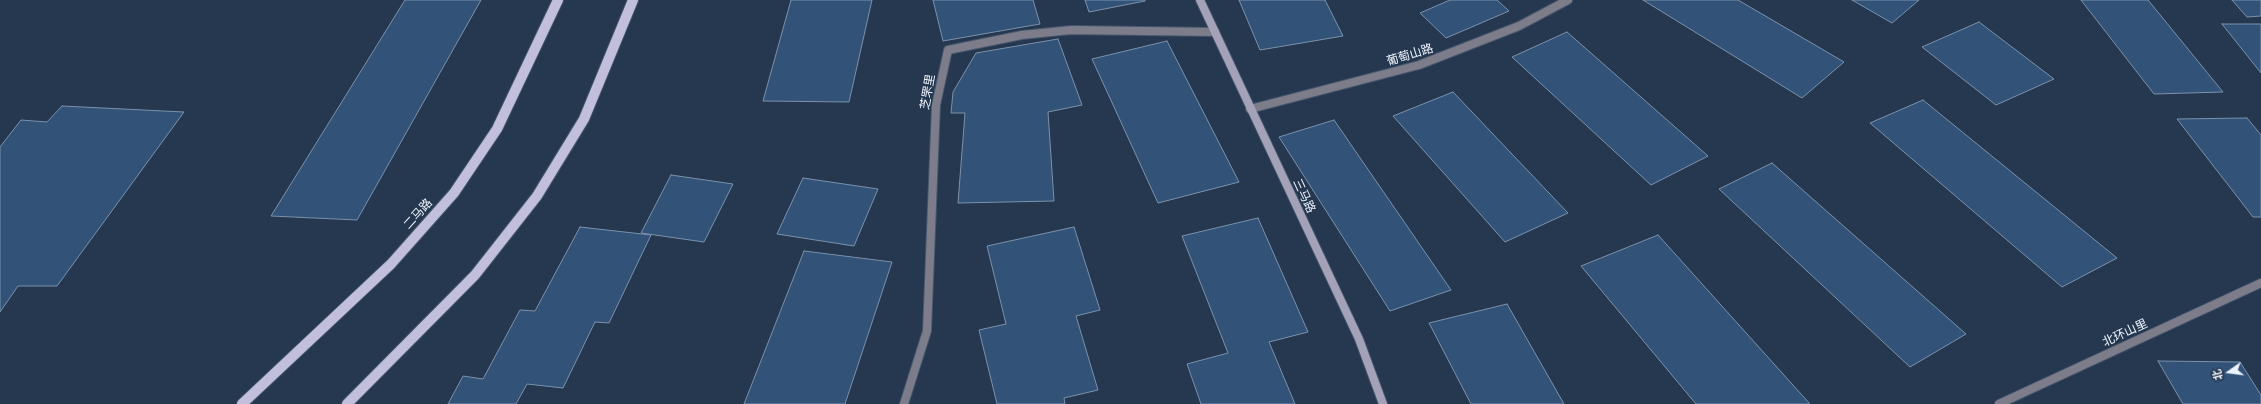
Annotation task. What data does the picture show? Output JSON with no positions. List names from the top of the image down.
{
  "streets": {
    "main road": ["二马路"],
    "street": [
      "葡萄山路",
      "芝罘里",
      "三马路",
      "北环山里"
    ]
  },
  "crossings": [
    ["葡萄山路", "三马路"],
    ["芝罘里", "三马路"]
  ],
  "north": "left"
}
